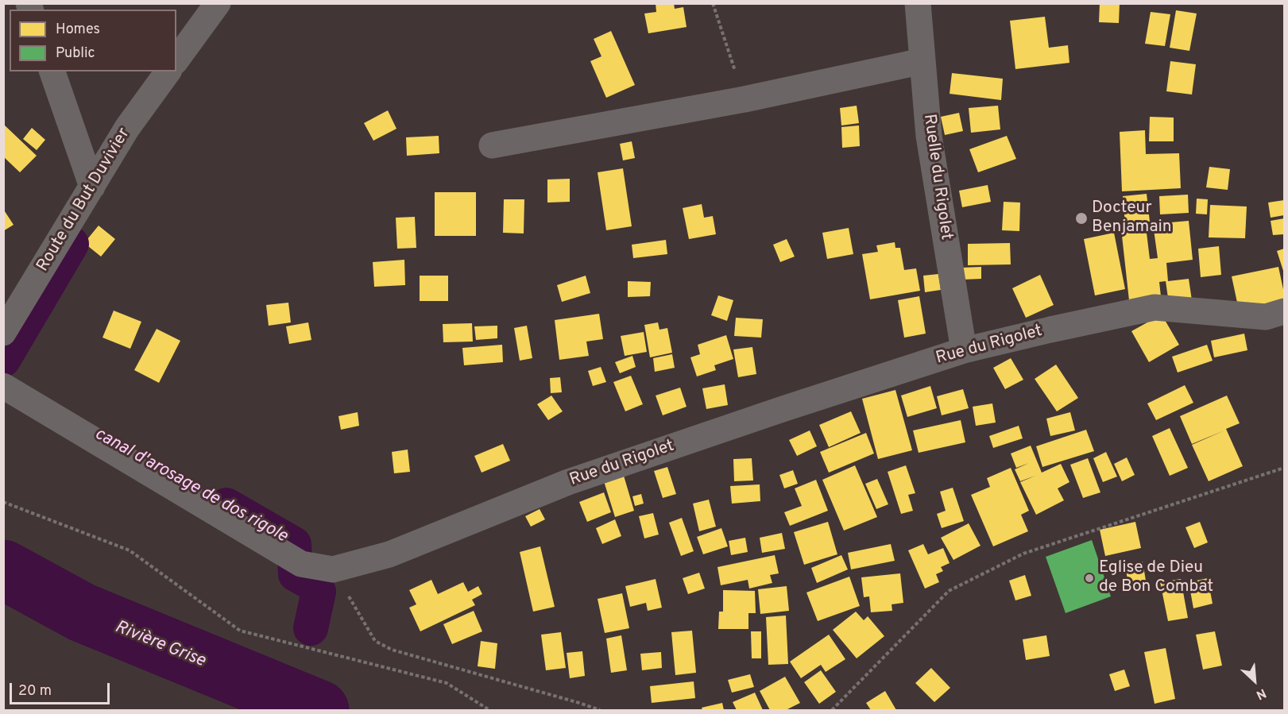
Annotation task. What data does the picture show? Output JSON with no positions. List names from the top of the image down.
{
  "streets": {
    "street": ["Ruelle du Rigolet", "Route du But Duvivier", "Rue du Rigolet"]
  },
  "crossings": [
    ["Ruelle du Rigolet", "Rue du Rigolet"]
  ],
  "water": ["canal d'arosage de dos rigole", "Rivière Grise"],
  "places": ["Docteur Benjamain", "Eglise de Dieu de Bon Combat"],
  "legend": ["Homes", "Public"],
  "scale_bar": "20 m",
  "north": "bottom right"
}
